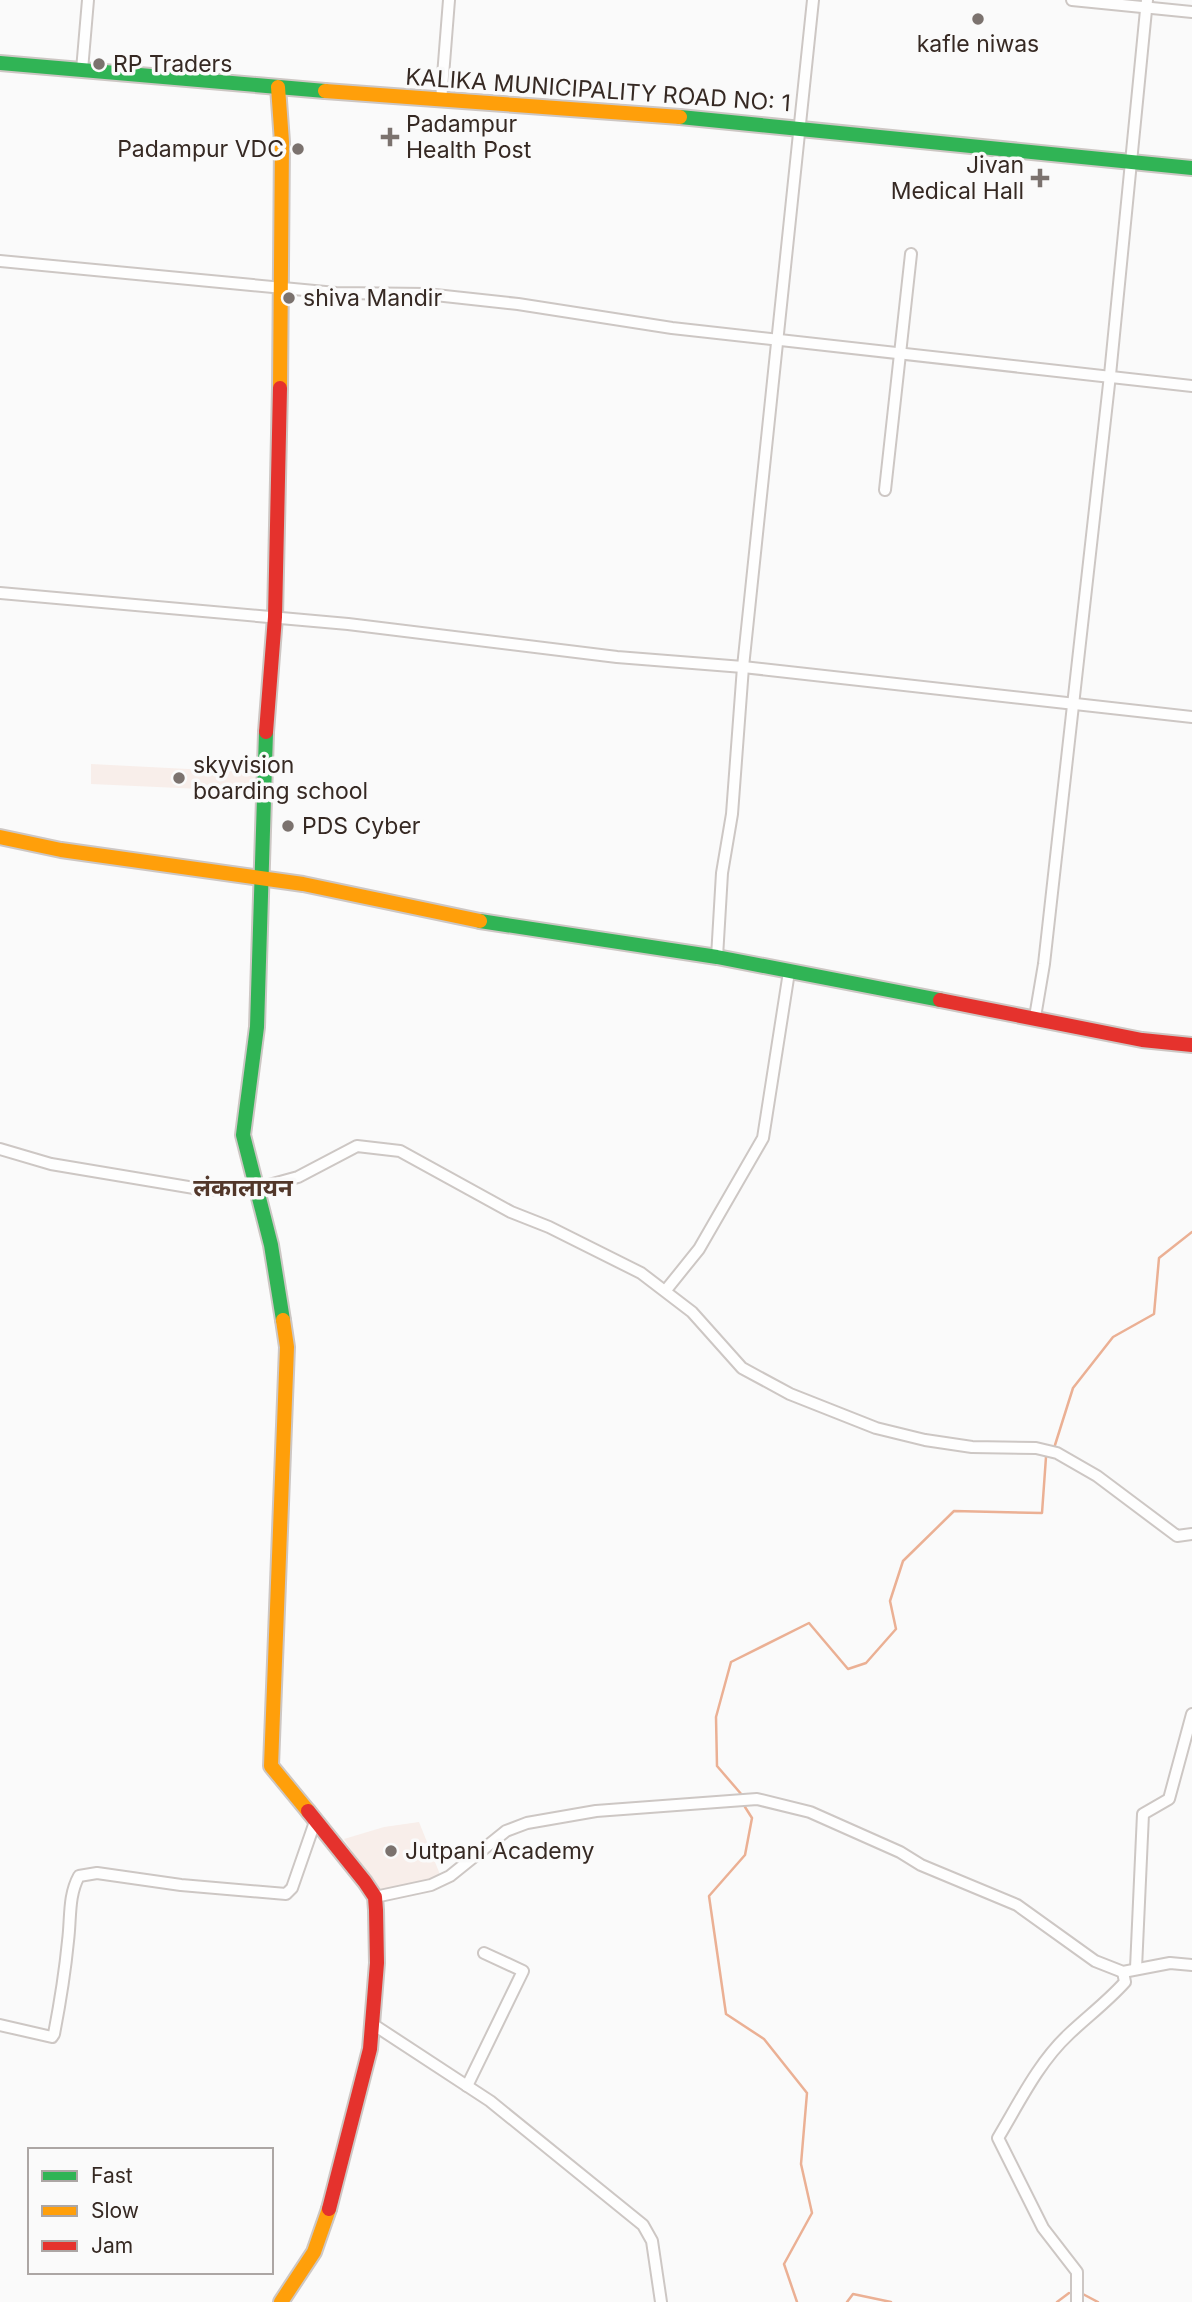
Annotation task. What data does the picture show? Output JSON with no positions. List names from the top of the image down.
{
  "streets": {
    "street": ["KALIKA MUNICIPALITY ROAD NO: 1"]
  },
  "districts": ["लंकालायन"],
  "places": {
    "other": [
      "kafle niwas",
      "RP Traders",
      "Padampur VDC",
      "shiva Mandir",
      "skyvision boarding school",
      "PDS Cyber",
      "Jutpani Academy"
    ],
    "health": ["Padampur Health Post", "Jivan Medical Hall"]
  },
  "legend": ["Fast", "Slow", "Jam"]
}
